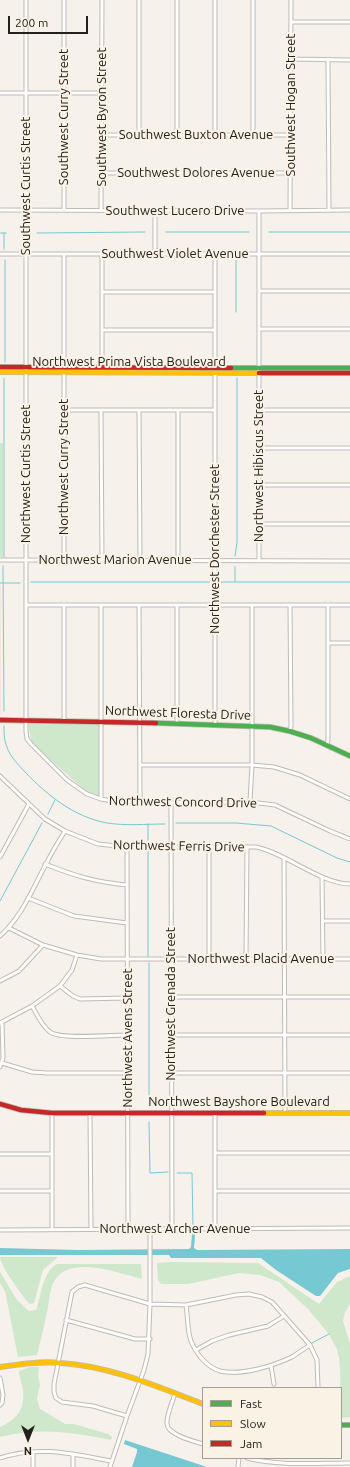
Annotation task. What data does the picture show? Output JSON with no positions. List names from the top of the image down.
{
  "streets": {
    "main road": ["Northwest Prima Vista Boulevard", "Northwest Floresta Drive", "Northwest Bayshore Boulevard"],
    "street": [
      "Southwest Hogan Street",
      "Southwest Curry Street",
      "Southwest Byron Street",
      "Southwest Buxton Avenue",
      "Southwest Dolores Avenue",
      "Southwest Curtis Street",
      "Southwest Lucero Drive",
      "Southwest Violet Avenue",
      "Northwest Hibiscus Street",
      "Northwest Curry Street",
      "Northwest Curtis Street",
      "Northwest Dorchester Street",
      "Northwest Marion Avenue",
      "Northwest Concord Drive",
      "Northwest Ferris Drive",
      "Northwest Placid Avenue",
      "Northwest Grenada Street",
      "Northwest Avens Street",
      "Northwest Archer Avenue"
    ]
  },
  "crossings": [
    ["Southwest Hogan Street", "Southwest Buxton Avenue"],
    ["Southwest Hogan Street", "Southwest Dolores Avenue"],
    ["Southwest Hogan Street", "Southwest Lucero Drive"],
    ["Southwest Curry Street", "Southwest Lucero Drive"],
    ["Southwest Byron Street", "Southwest Buxton Avenue"],
    ["Southwest Byron Street", "Southwest Dolores Avenue"],
    ["Southwest Byron Street", "Southwest Lucero Drive"],
    ["Southwest Curtis Street", "Southwest Lucero Drive"],
    ["Southwest Curtis Street", "Southwest Violet Avenue"],
    ["Southwest Curtis Street", "Northwest Prima Vista Boulevard"],
    ["Southwest Curtis Street", "Northwest Curtis Street"],
    ["Southwest Lucero Drive", "Northwest Hibiscus Street"],
    ["Southwest Violet Avenue", "Northwest Hibiscus Street"],
    ["Northwest Prima Vista Boulevard", "Northwest Hibiscus Street"],
    ["Northwest Prima Vista Boulevard", "Northwest Curry Street"],
    ["Northwest Prima Vista Boulevard", "Northwest Curtis Street"],
    ["Northwest Prima Vista Boulevard", "Northwest Dorchester Street"],
    ["Northwest Hibiscus Street", "Northwest Marion Avenue"],
    ["Northwest Curry Street", "Northwest Marion Avenue"],
    ["Northwest Curtis Street", "Northwest Marion Avenue"],
    ["Northwest Curtis Street", "Northwest Floresta Drive"],
    ["Northwest Curtis Street", "Northwest Concord Drive"],
    ["Northwest Dorchester Street", "Northwest Marion Avenue"],
    ["Northwest Dorchester Street", "Northwest Floresta Drive"],
    ["Northwest Floresta Drive", "Northwest Concord Drive"],
    ["Northwest Concord Drive", "Northwest Grenada Street"],
    ["Northwest Ferris Drive", "Northwest Grenada Street"],
    ["Northwest Ferris Drive", "Northwest Avens Street"],
    ["Northwest Placid Avenue", "Northwest Grenada Street"],
    ["Northwest Placid Avenue", "Northwest Avens Street"],
    ["Northwest Grenada Street", "Northwest Bayshore Boulevard"],
    ["Northwest Grenada Street", "Northwest Archer Avenue"],
    ["Northwest Avens Street", "Northwest Bayshore Boulevard"],
    ["Northwest Avens Street", "Northwest Archer Avenue"]
  ],
  "legend": ["Fast", "Slow", "Jam"],
  "scale_bar": "200 m",
  "north": "bottom"
}
